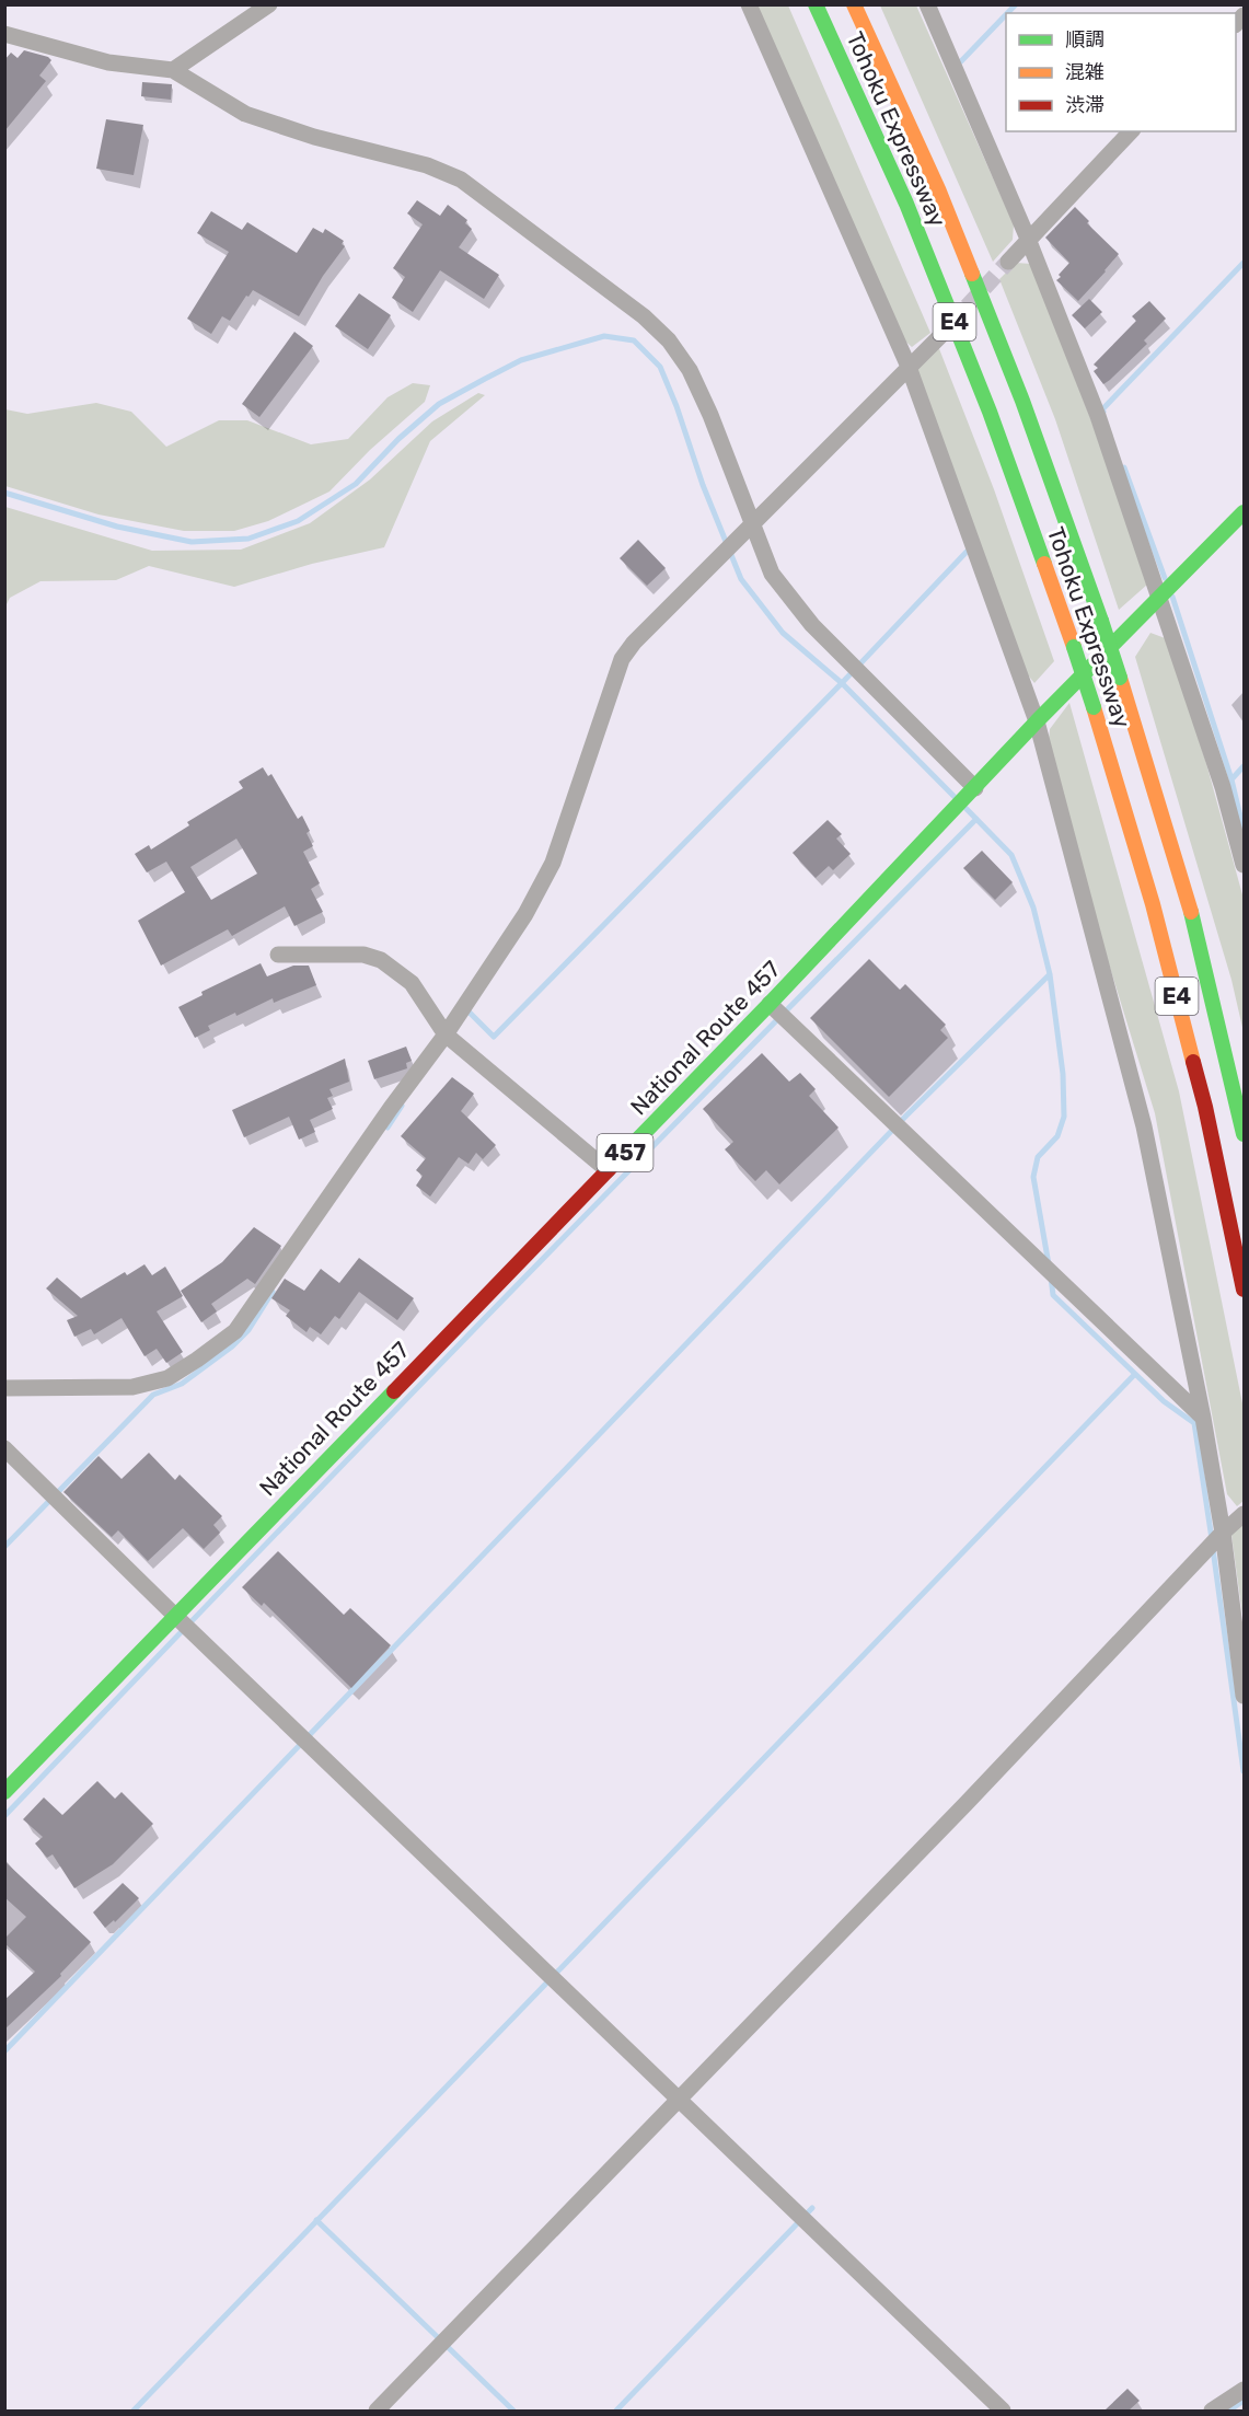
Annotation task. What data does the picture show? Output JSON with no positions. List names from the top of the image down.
{
  "streets": {
    "highway": [
      "Tohoku Expressway",
      "E4",
      "National Route 457",
      "457"
    ]
  },
  "legend": ["順調", "混雑", "渋滞"]
}
